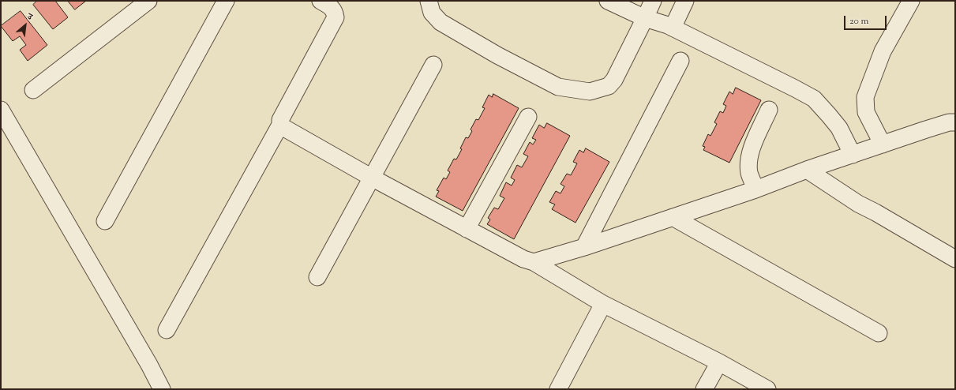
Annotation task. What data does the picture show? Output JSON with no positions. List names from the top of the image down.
{
  "scale_bar": "20 m",
  "north": "top right"
}
